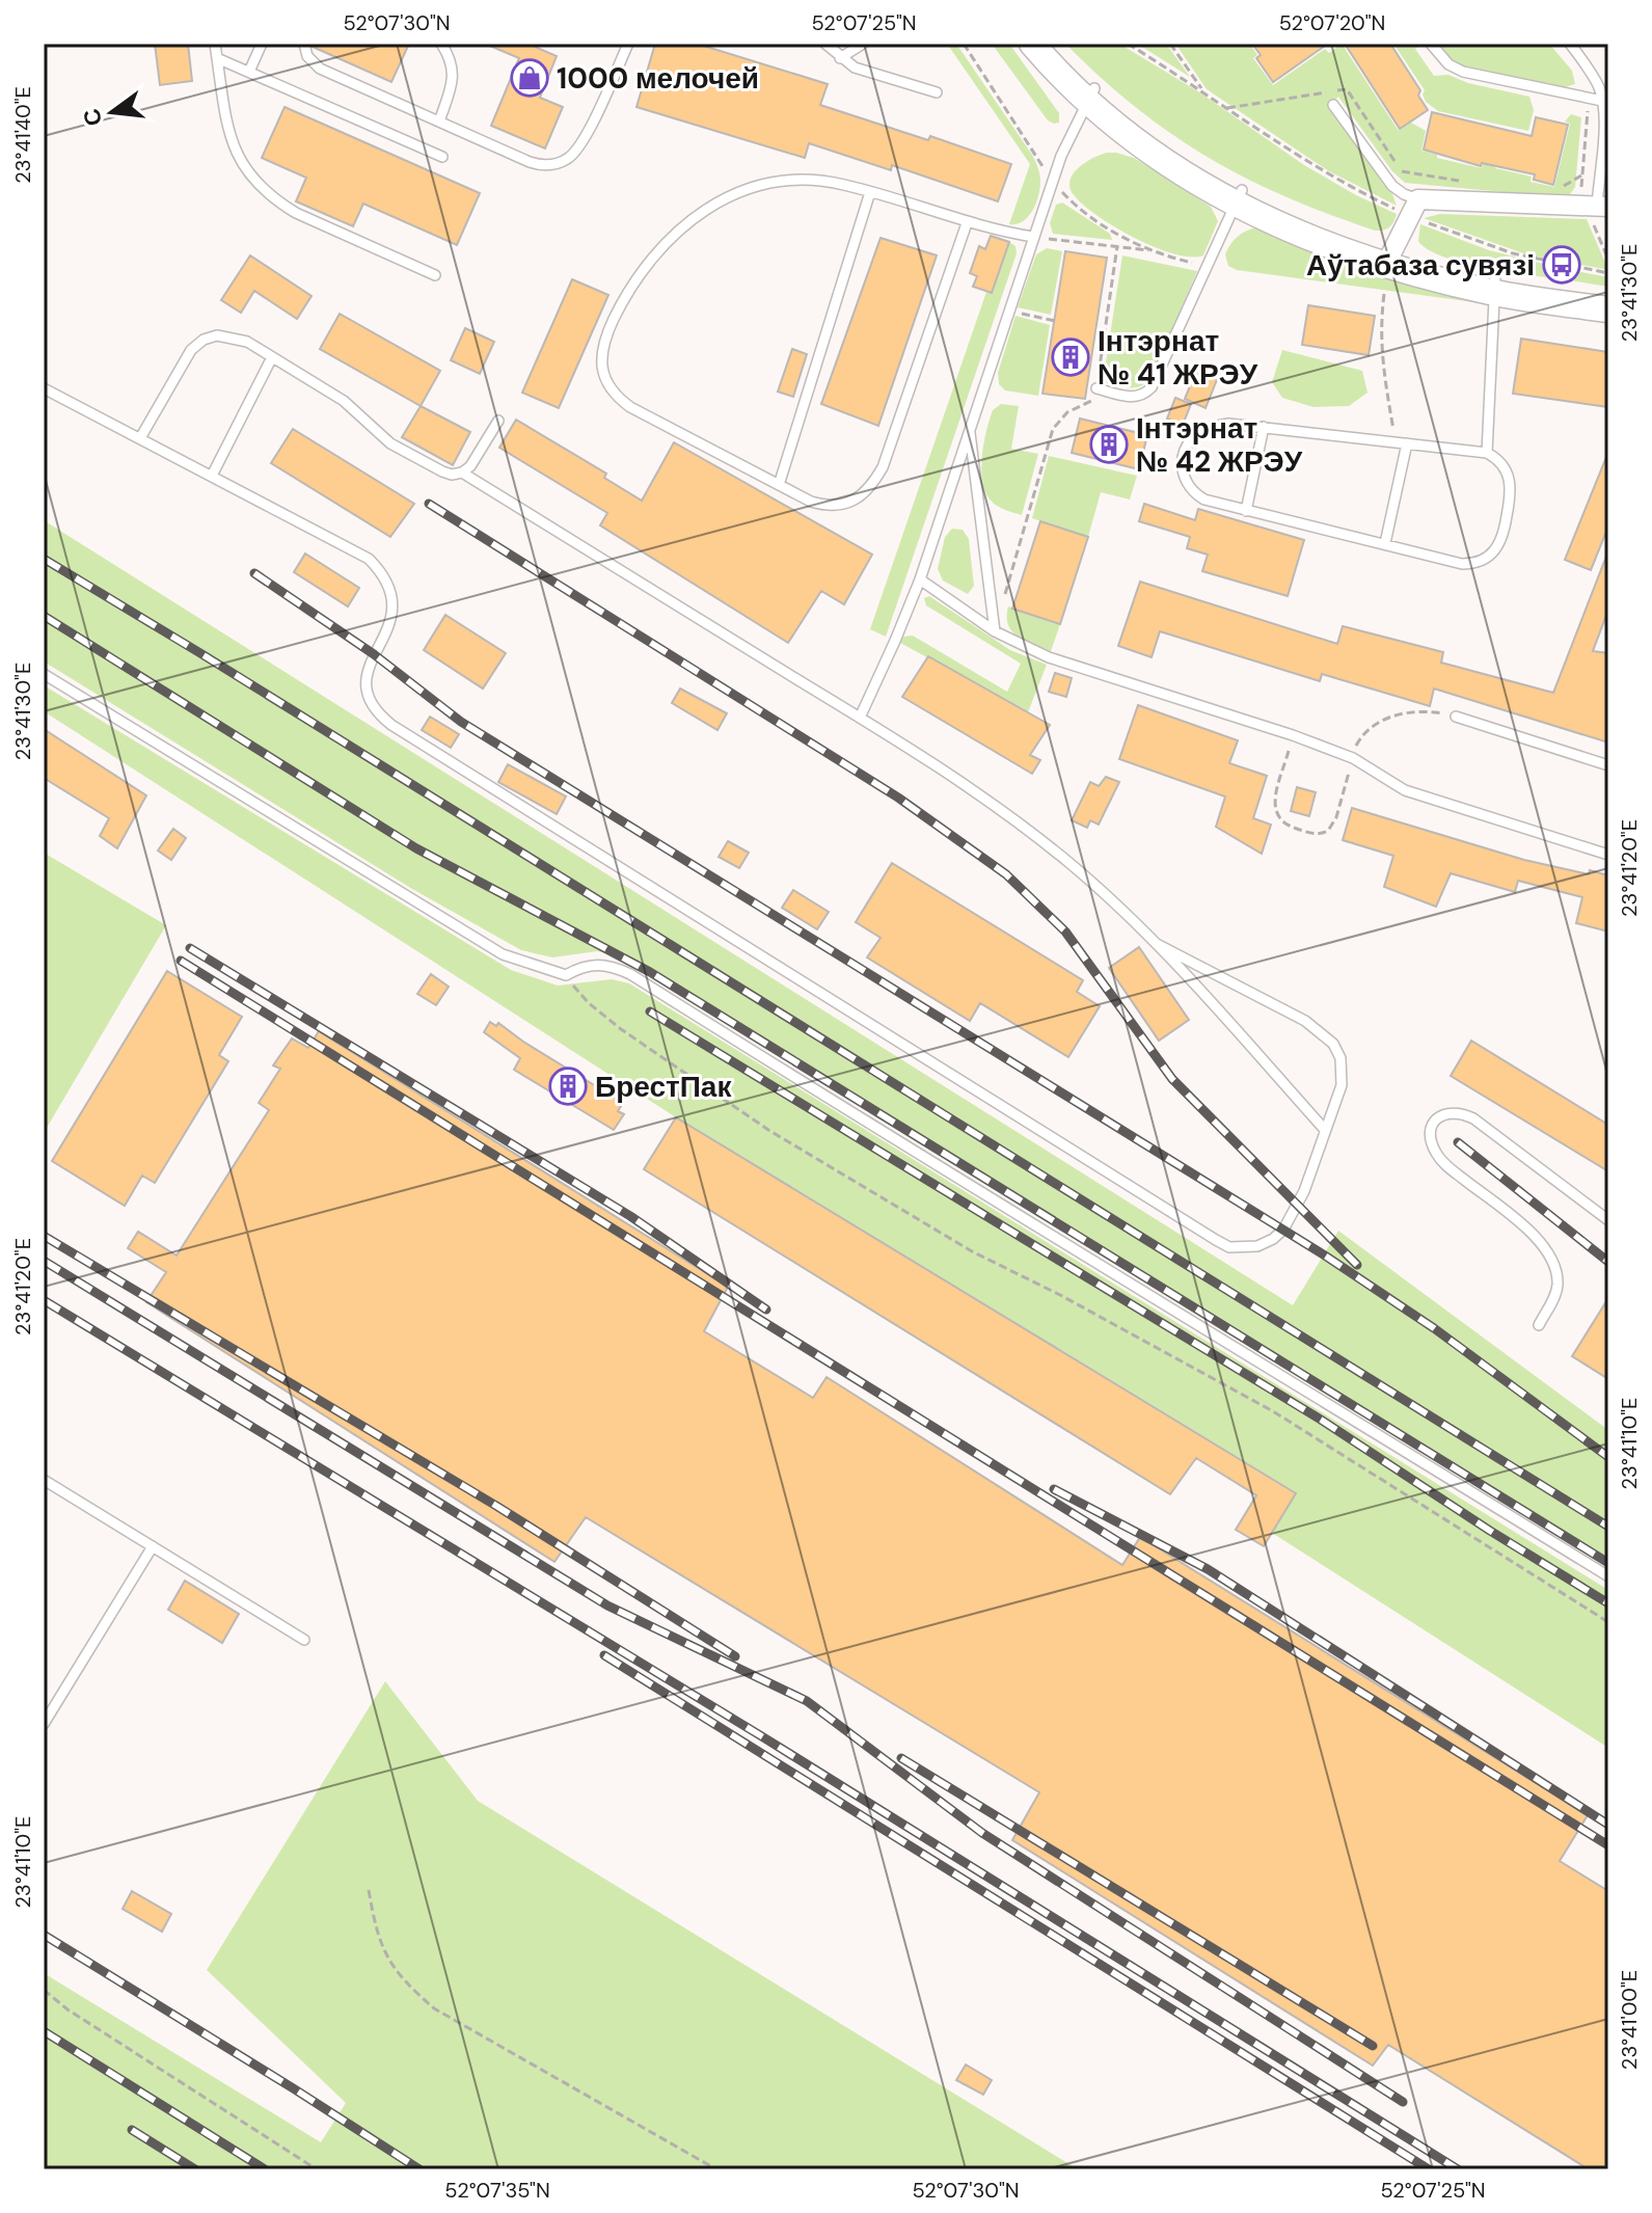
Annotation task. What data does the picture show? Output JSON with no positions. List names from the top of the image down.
{
  "places": {
    "shop": ["1000 мелочей"],
    "bus stop": ["Аўтабаза сувязі"],
    "building": ["Інтэрнат № 41 ЖРЭУ", "Інтэрнат № 42 ЖРЭУ", "БрестПак"]
  },
  "north": "left",
  "coordinates": [
    "52°07'30\"N",
    "52°07'25\"N",
    "52°07'20\"N",
    "23°41'40\"E",
    "23°41'30\"E",
    "23°41'20\"E",
    "23°41'10\"E",
    "23°41'00\"E",
    "52°07'35\"N"
  ]
}
